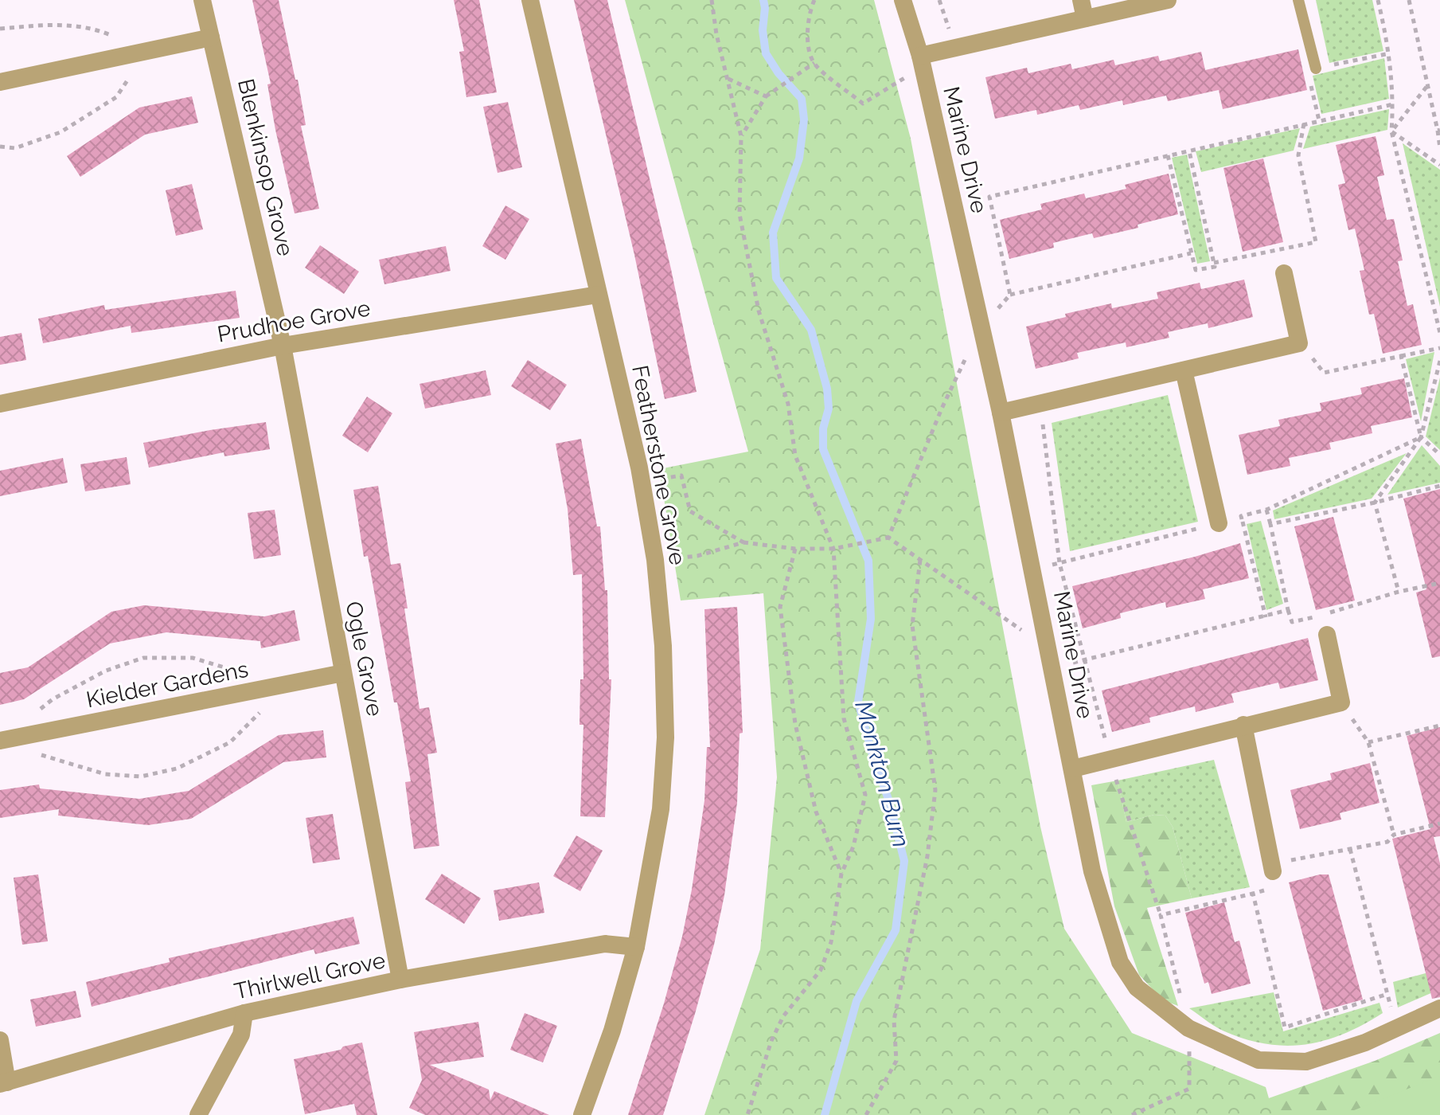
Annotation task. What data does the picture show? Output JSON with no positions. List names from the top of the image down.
{
  "streets": {
    "street": [
      "Marine Drive",
      "Blenkinsop Grove",
      "Prudhoe Grove",
      "Featherstone Grove",
      "Ogle Grove",
      "Kielder Gardens",
      "Thirlwell Grove"
    ]
  },
  "crossings": [
    ["Blenkinsop Grove", "Prudhoe Grove"],
    ["Blenkinsop Grove", "Ogle Grove"],
    ["Prudhoe Grove", "Featherstone Grove"],
    ["Prudhoe Grove", "Ogle Grove"],
    ["Featherstone Grove", "Thirlwell Grove"],
    ["Ogle Grove", "Kielder Gardens"],
    ["Ogle Grove", "Thirlwell Grove"]
  ],
  "water": ["Monkton Burn"]
}
